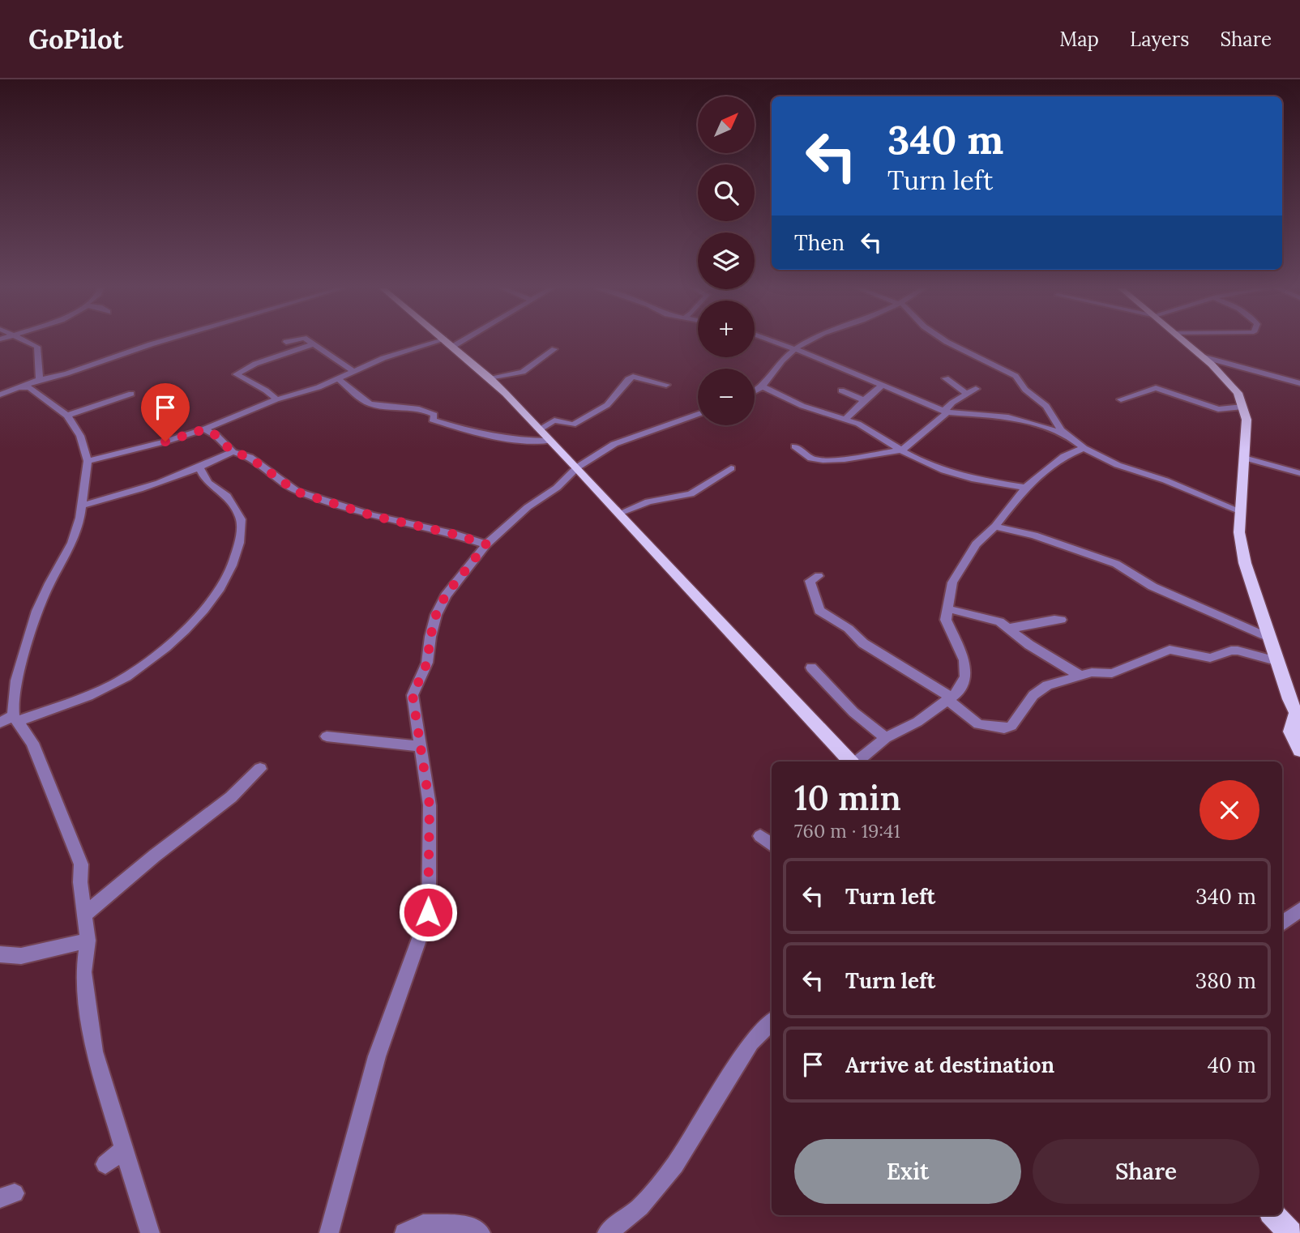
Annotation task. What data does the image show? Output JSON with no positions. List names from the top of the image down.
{
  "north": "top right",
  "page": {
    "header": "GoPilot",
    "nav": ["Map", "Layers", "Share"],
    "map_buttons": ["+", "−"],
    "turn": ["340 m", "Turn left"],
    "then": "Then",
    "heading": ["10 min", "760 m · 19:41"],
    "list": [
      {
        "name": "Turn left",
        "value": "340 m"
      },
      {
        "name": "Turn left",
        "value": "380 m"
      },
      {
        "name": "Arrive at destination",
        "value": "40 m"
      }
    ],
    "buttons": ["Exit", "Share"]
  }
}
